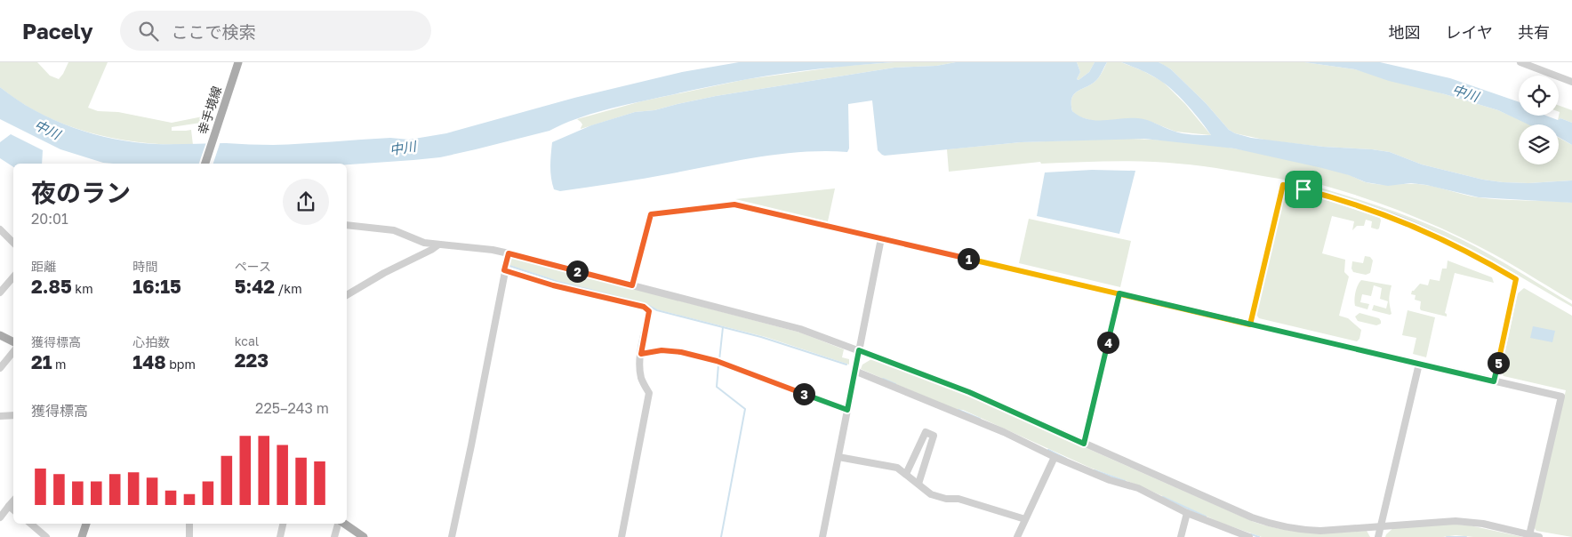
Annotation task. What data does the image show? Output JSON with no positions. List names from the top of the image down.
{
  "streets": {
    "main road": ["幸手境線"]
  },
  "water": ["中川"],
  "page": {
    "header": "Pacely",
    "search": "ここで検索",
    "nav": ["地図", "レイヤ", "共有"],
    "heading": ["夜のラン", "20:01"],
    "stats": [
      ["距離", "2.85 km"],
      ["時間", "16:15"],
      ["ペース", "5:42 /km"],
      ["獲得標高", "21 m"],
      ["心拍数", "148 bpm"],
      ["kcal", "223"]
    ],
    "pins": [
      "1",
      "2",
      "4",
      "5",
      "3"
    ],
    "chart": ["獲得標高", "225–243 m"]
  }
}
